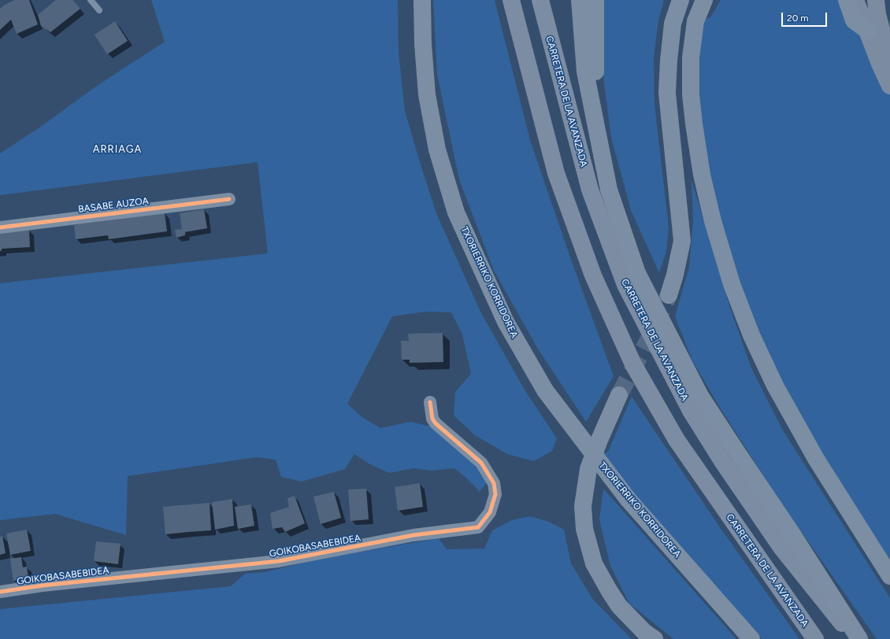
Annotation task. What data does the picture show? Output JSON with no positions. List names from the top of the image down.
{
  "streets": {
    "highway": ["CARRETERA DE LA AVANZADA", "TXORIERRIKO KORRIDOREA"],
    "street": ["BASABE AUZOA", "GOIKOBASABEBIDEA"]
  },
  "districts": ["ARRIAGA"],
  "scale_bar": "20 m"
}
